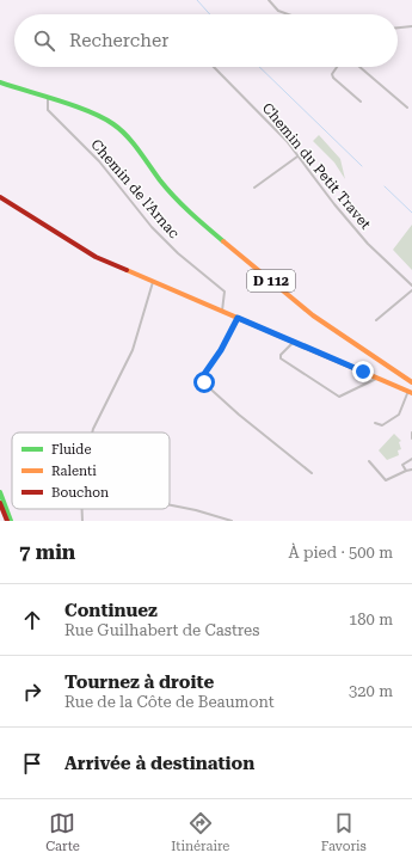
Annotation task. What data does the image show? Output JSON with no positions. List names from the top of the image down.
{
  "streets": {
    "main road": ["D 112"],
    "street": ["Chemin du Petit Travet", "Chemin de l'Arnac"]
  },
  "crossings": [
    ["Chemin de l'Arnac", "D 112"]
  ],
  "legend": ["Fluide", "Ralenti", "Bouchon"],
  "page": {
    "search": "Rechercher",
    "heading": ["7 min", "À pied · 500 m"],
    "list": [
      ["Continuez", "Rue Guilhabert de Castres", "180 m"],
      ["Tournez à droite", "Rue de la Côte de Beaumont", "320 m"],
      "Arrivée à destination"
    ],
    "nav": ["Carte", "Itinéraire", "Favoris"]
  }
}
